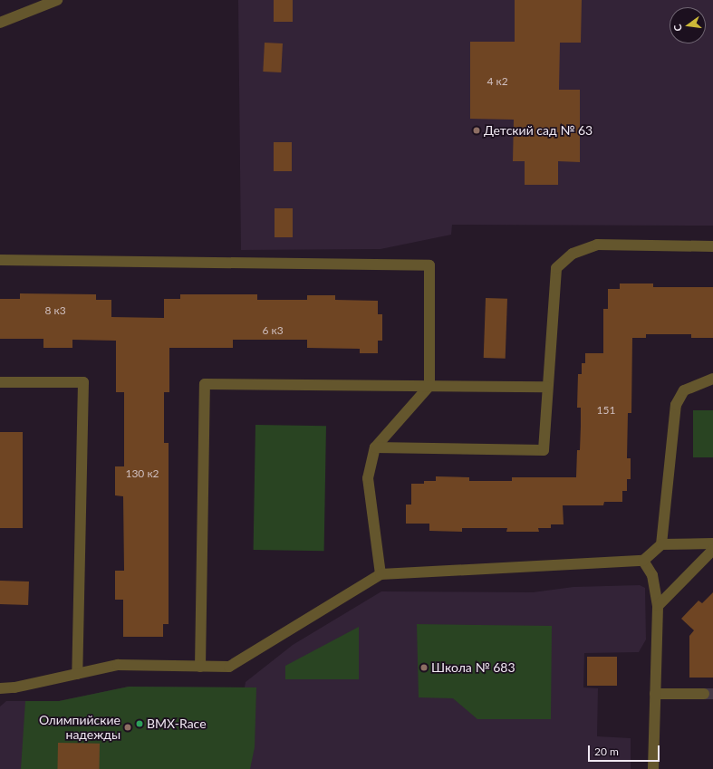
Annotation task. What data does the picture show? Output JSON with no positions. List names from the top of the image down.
{
  "places": [
    "Детский сад № 63",
    "Школа № 683",
    "BMX-Race",
    "Олимпийские надежды"
  ],
  "house_numbers": [
    "4 к2",
    "8 к3",
    "6 к3",
    "151",
    "130 к2"
  ],
  "scale_bar": "20 m",
  "north": "left"
}
